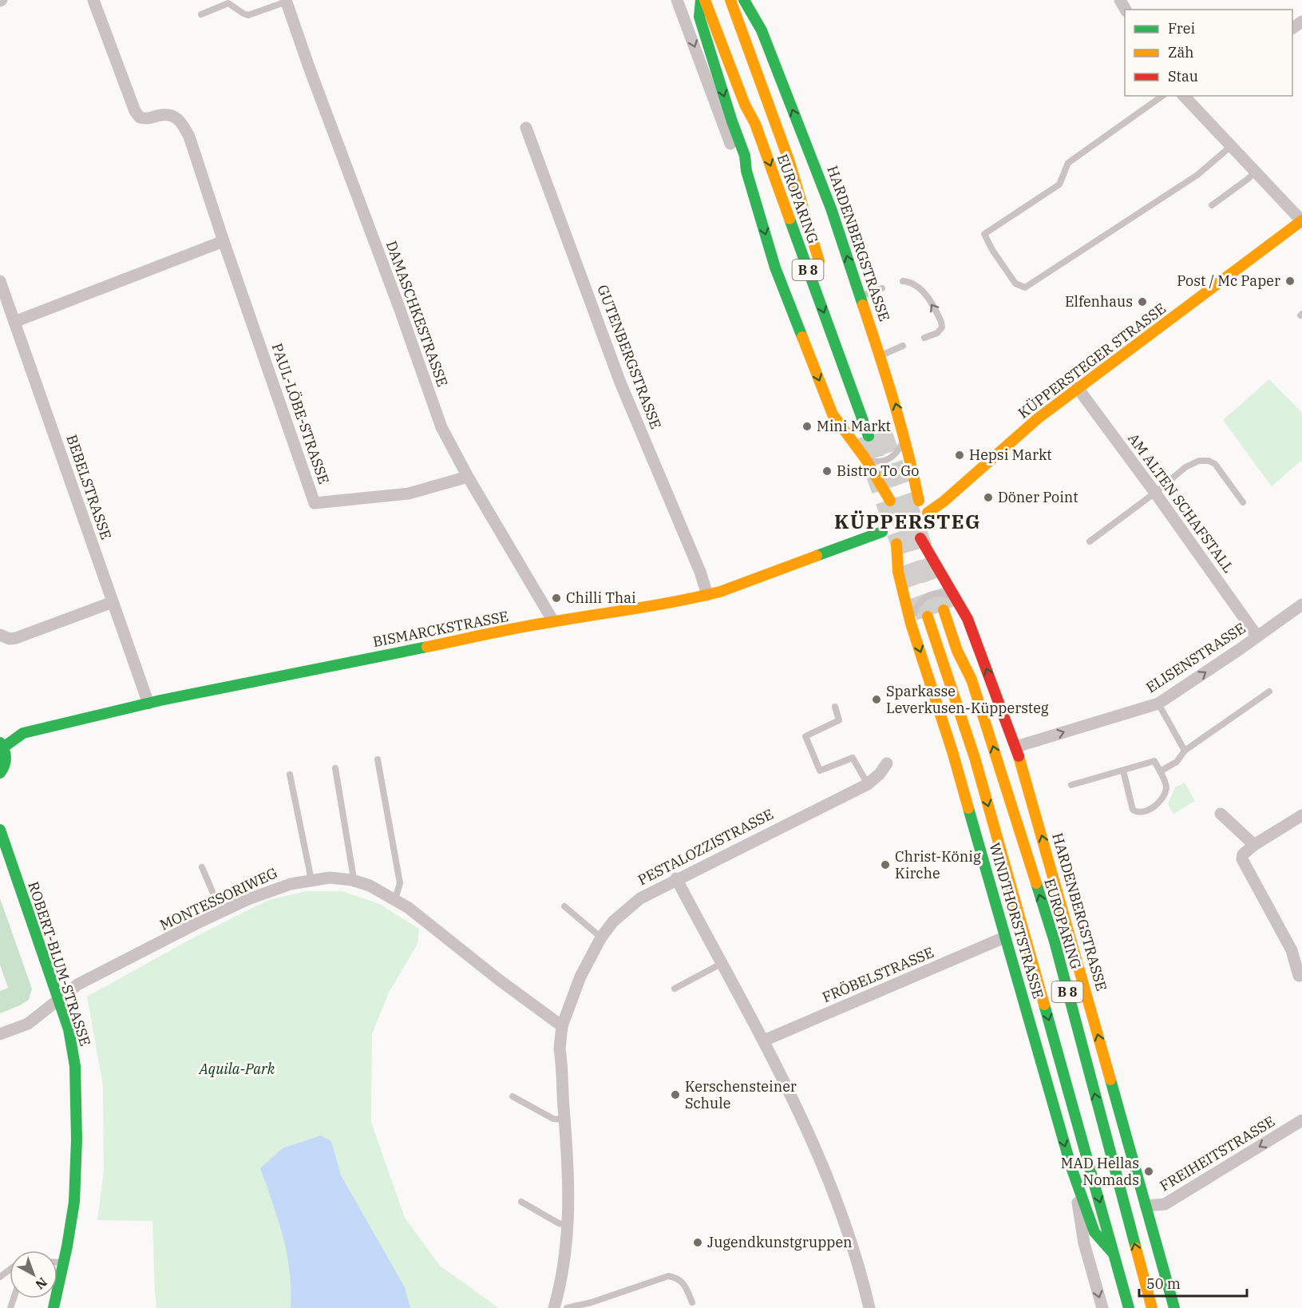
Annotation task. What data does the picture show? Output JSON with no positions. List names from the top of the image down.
{
  "streets": {
    "main road": [
      "EUROPARING",
      "HARDENBERGSTRASSE",
      "B 8",
      "KÜPPERSTEGER STRASSE",
      "BISMARCKSTRASSE",
      "WINDTHORSTSTRASSE",
      "ROBERT-BLUM-STRASSE"
    ],
    "street": [
      "DAMASCHKESTRASSE",
      "GUTENBERGSTRASSE",
      "PAUL-LÖBE-STRASSE",
      "BEBELSTRASSE",
      "AM ALTEN SCHAFSTALL",
      "ELISENSTRASSE",
      "PESTALOZZISTRASSE",
      "MONTESSORIWEG",
      "FRÖBELSTRASSE",
      "FREIHEITSTRASSE"
    ]
  },
  "crossings": [
    ["HARDENBERGSTRASSE", "ELISENSTRASSE"],
    ["HARDENBERGSTRASSE", "FREIHEITSTRASSE"],
    ["DAMASCHKESTRASSE", "PAUL-LÖBE-STRASSE"],
    ["DAMASCHKESTRASSE", "BISMARCKSTRASSE"],
    ["GUTENBERGSTRASSE", "BISMARCKSTRASSE"],
    ["KÜPPERSTEGER STRASSE", "AM ALTEN SCHAFSTALL"],
    ["BEBELSTRASSE", "BISMARCKSTRASSE"],
    ["AM ALTEN SCHAFSTALL", "ELISENSTRASSE"],
    ["PESTALOZZISTRASSE", "MONTESSORIWEG"],
    ["MONTESSORIWEG", "ROBERT-BLUM-STRASSE"],
    ["WINDTHORSTSTRASSE", "FRÖBELSTRASSE"]
  ],
  "one_way": ["HARDENBERGSTRASSE", "ELISENSTRASSE", "FREIHEITSTRASSE"],
  "districts": ["KÜPPERSTEG"],
  "parks": ["Aquila-Park"],
  "places": [
    "Post / Mc Paper",
    "Elfenhaus",
    "Mini Markt",
    "Hepsi Markt",
    "Bistro To Go",
    "Döner Point",
    "Chilli Thai",
    "Sparkasse Leverkusen-Küppersteg",
    "Christ-König Kirche",
    "Kerschensteiner Schule",
    "MAD Hellas Nomads",
    "Jugendkunstgruppen"
  ],
  "legend": ["Frei", "Zäh", "Stau"],
  "scale_bar": "50 m",
  "north": "bottom right"
}
